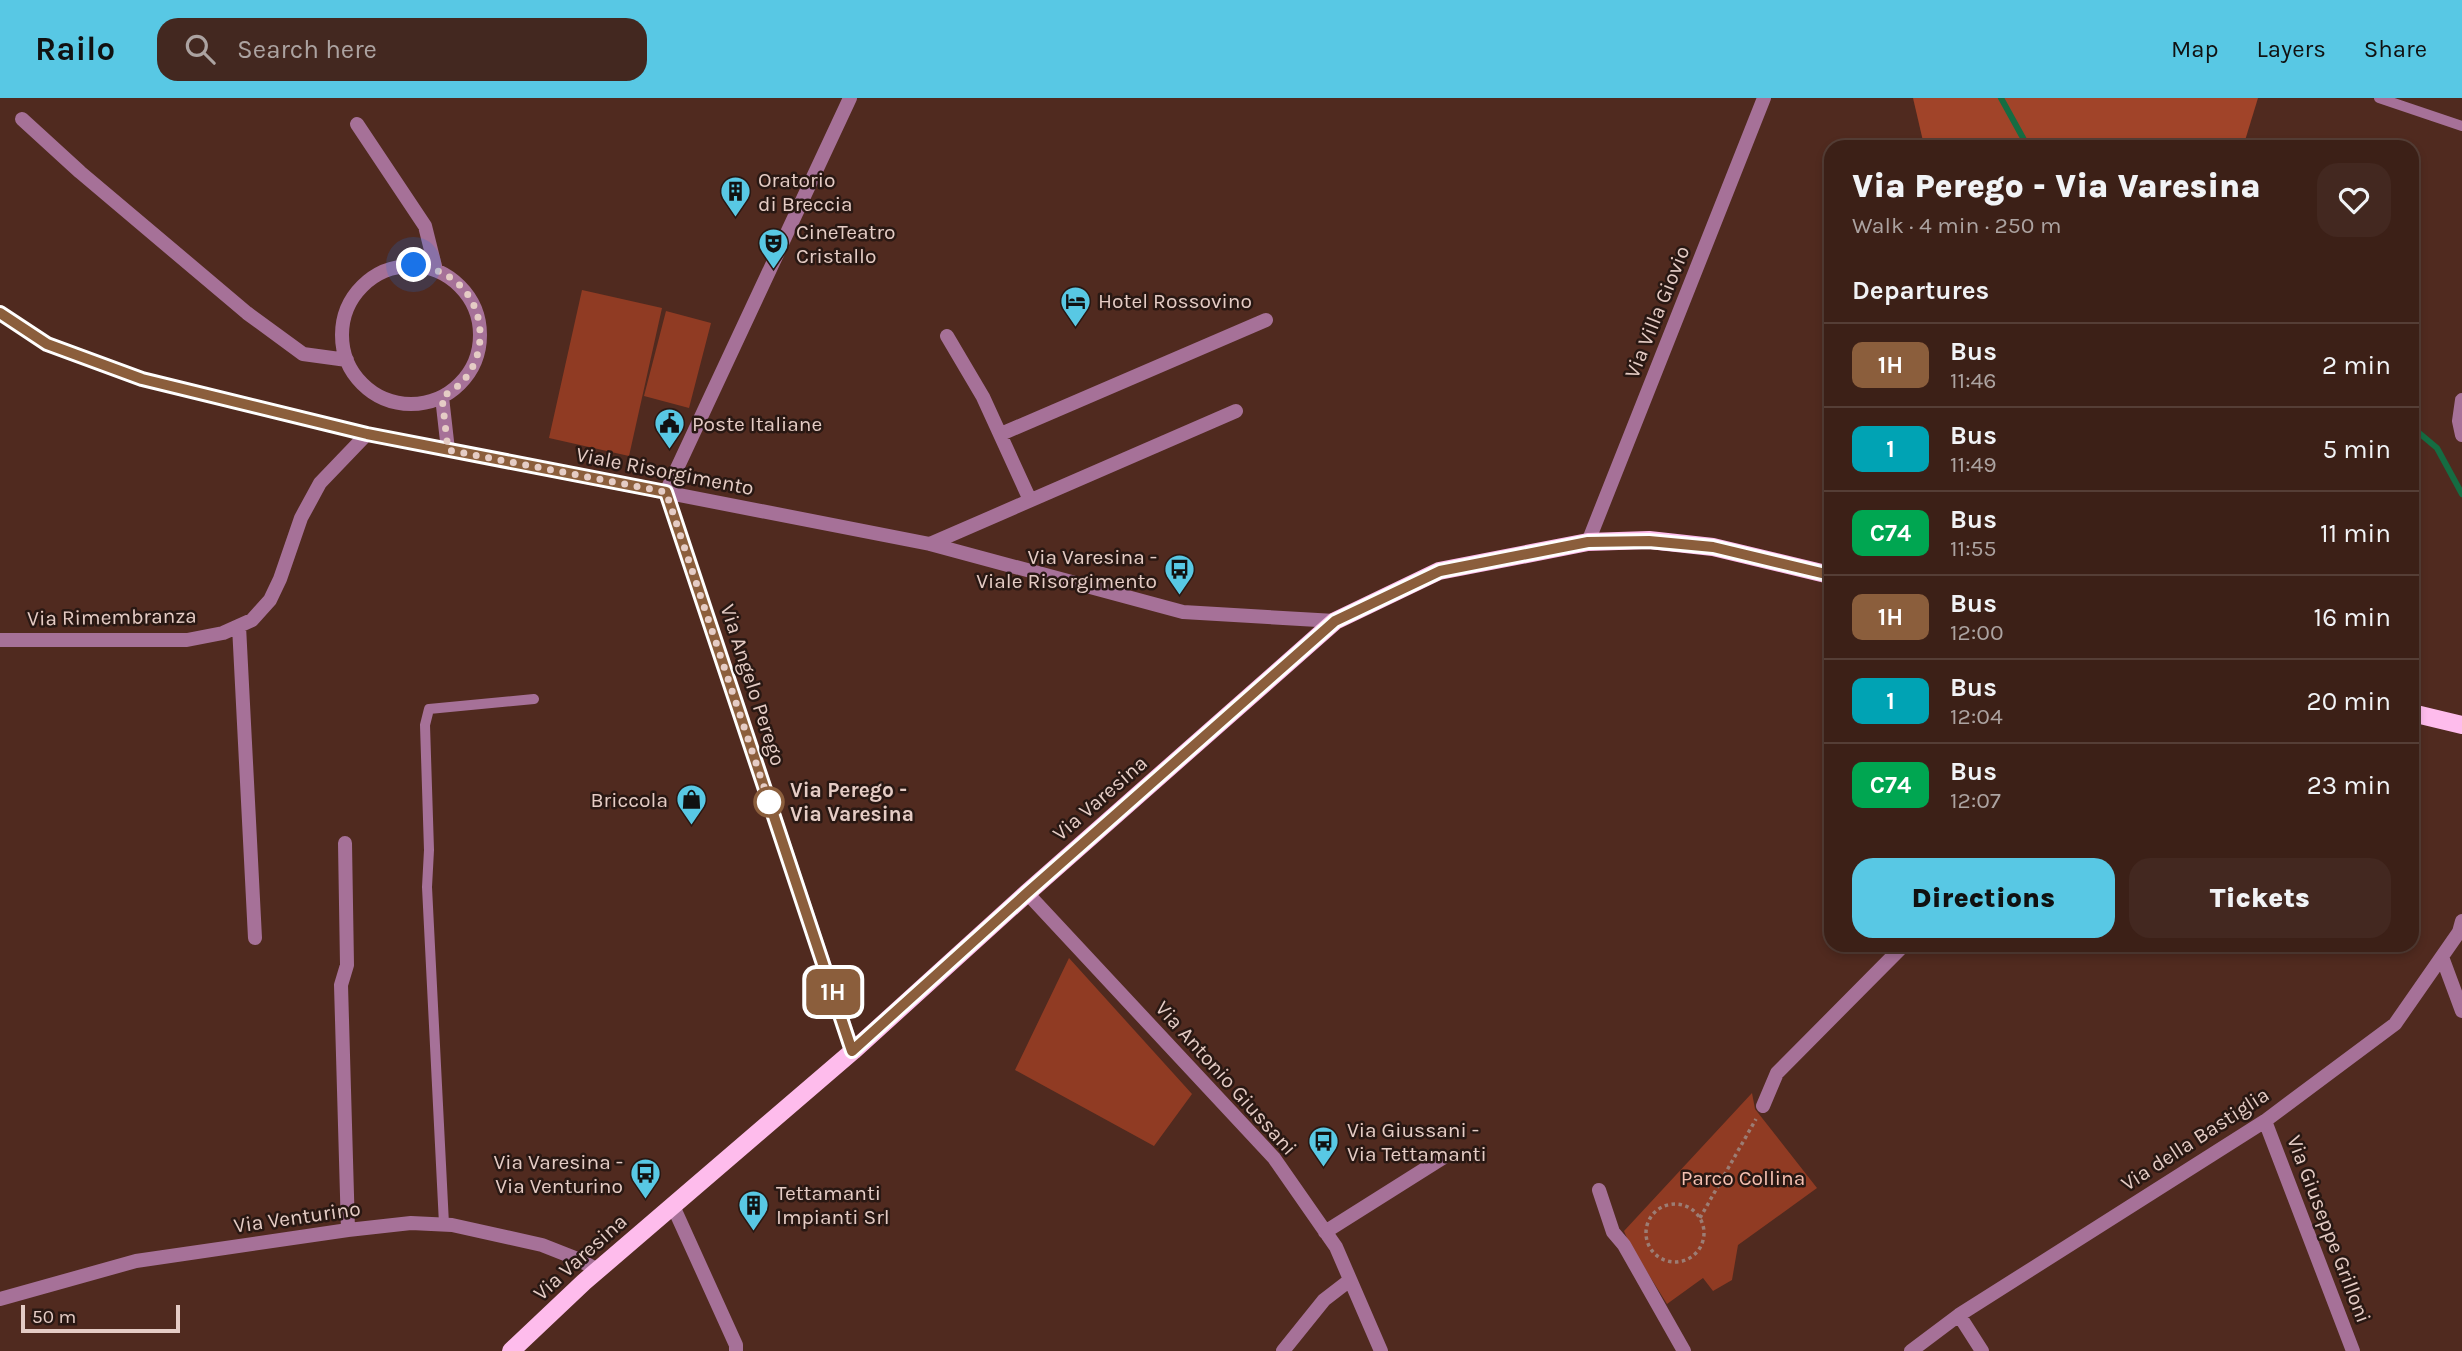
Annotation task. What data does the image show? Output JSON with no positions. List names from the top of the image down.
{
  "streets": {
    "main road": ["Via Varesina"],
    "street": [
      "Via Villa Giovio",
      "Viale Risorgimento",
      "Via Rimembranza",
      "Via Angelo Perego",
      "Via Antonio Giussani",
      "Via della Bastiglia",
      "Via Venturino",
      "Via Giuseppe Grilloni"
    ]
  },
  "crossings": [
    ["Via Villa Giovio", "Via Varesina"],
    ["Viale Risorgimento", "Via Rimembranza"],
    ["Viale Risorgimento", "Via Angelo Perego"],
    ["Viale Risorgimento", "Via Varesina"],
    ["Via Angelo Perego", "Via Varesina"],
    ["Via Varesina", "Via Antonio Giussani"],
    ["Via Varesina", "Via Venturino"],
    ["Via della Bastiglia", "Via Giuseppe Grilloni"]
  ],
  "parks": ["Parco Collina"],
  "places": {
    "building": ["Oratorio di Breccia", "Tettamanti Impianti Srl"],
    "theatre": ["CineTeatro Cristallo"],
    "hotel": ["Hotel Rossovino"],
    "public building": ["Poste Italiane"],
    "bus stop": ["Via Varesina - Viale Risorgimento", "Via Giussani - Via Tettamanti", "Via Varesina - Via Venturino"],
    "other": ["Via Perego - Via Varesina"],
    "shop": ["Briccola"]
  },
  "lines": ["bus line 1H"],
  "scale_bar": "50 m",
  "page": {
    "header": "Railo",
    "search": "Search here",
    "nav": ["Map", "Layers", "Share"],
    "on_map": "1H",
    "heading": [
      ["Via Perego - Via Varesina", "Walk · 4 min · 250 m"],
      "Departures"
    ],
    "list": [
      {
        "mark": "1H",
        "name": "Bus",
        "note": "11:46",
        "value": "2 min"
      },
      {
        "mark": "1",
        "name": "Bus",
        "note": "11:49",
        "value": "5 min"
      },
      {
        "mark": "C74",
        "name": "Bus",
        "note": "11:55",
        "value": "11 min"
      },
      {
        "mark": "1H",
        "name": "Bus",
        "note": "12:00",
        "value": "16 min"
      },
      {
        "mark": "1",
        "name": "Bus",
        "note": "12:04",
        "value": "20 min"
      },
      {
        "mark": "C74",
        "name": "Bus",
        "note": "12:07",
        "value": "23 min"
      }
    ],
    "buttons": ["Directions", "Tickets"],
    "scale": "50 m"
  }
}
